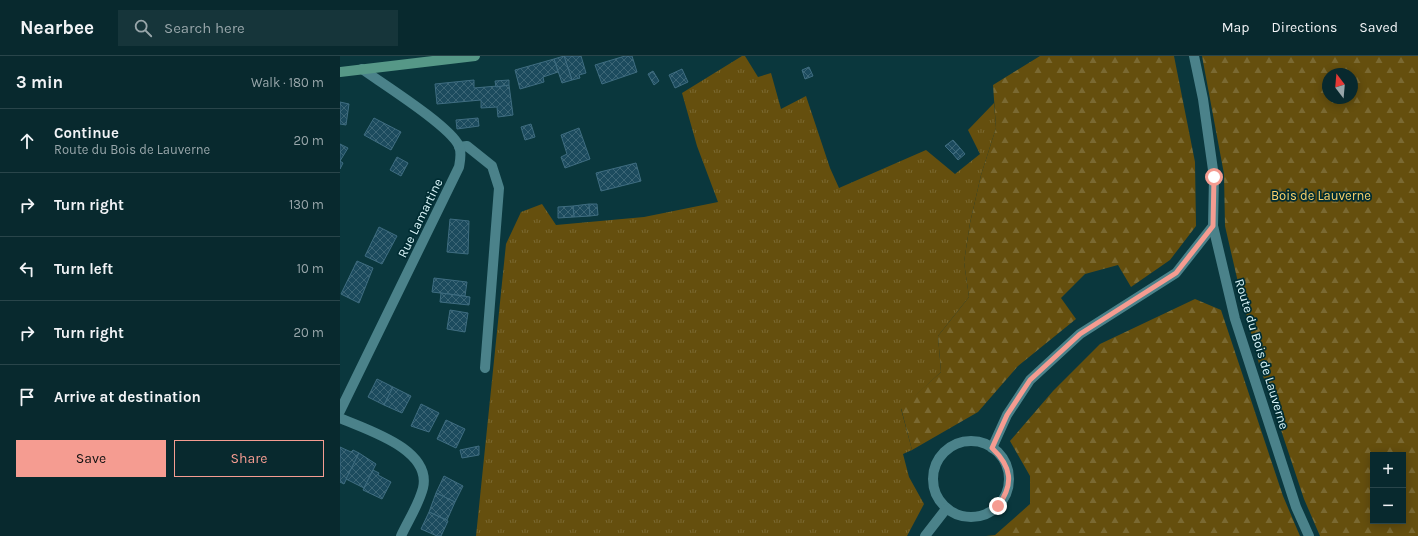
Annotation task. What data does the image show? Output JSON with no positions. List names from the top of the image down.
{
  "streets": {
    "street": ["Rue Lamartine", "Route du Bois de Lauverne"]
  },
  "parks": ["Bois de Lauverne"],
  "north": "top",
  "page": {
    "header": "Nearbee",
    "search": "Search here",
    "nav": ["Map", "Directions", "Saved"],
    "heading": ["3 min", "Walk · 180 m"],
    "list": [
      ["Continue", "Route du Bois de Lauverne", "20 m"],
      ["Turn right", "130 m"],
      ["Turn left", "10 m"],
      ["Turn right", "20 m"],
      "Arrive at destination"
    ],
    "buttons": ["Save", "Share"],
    "map_buttons": ["+", "−"]
  }
}
